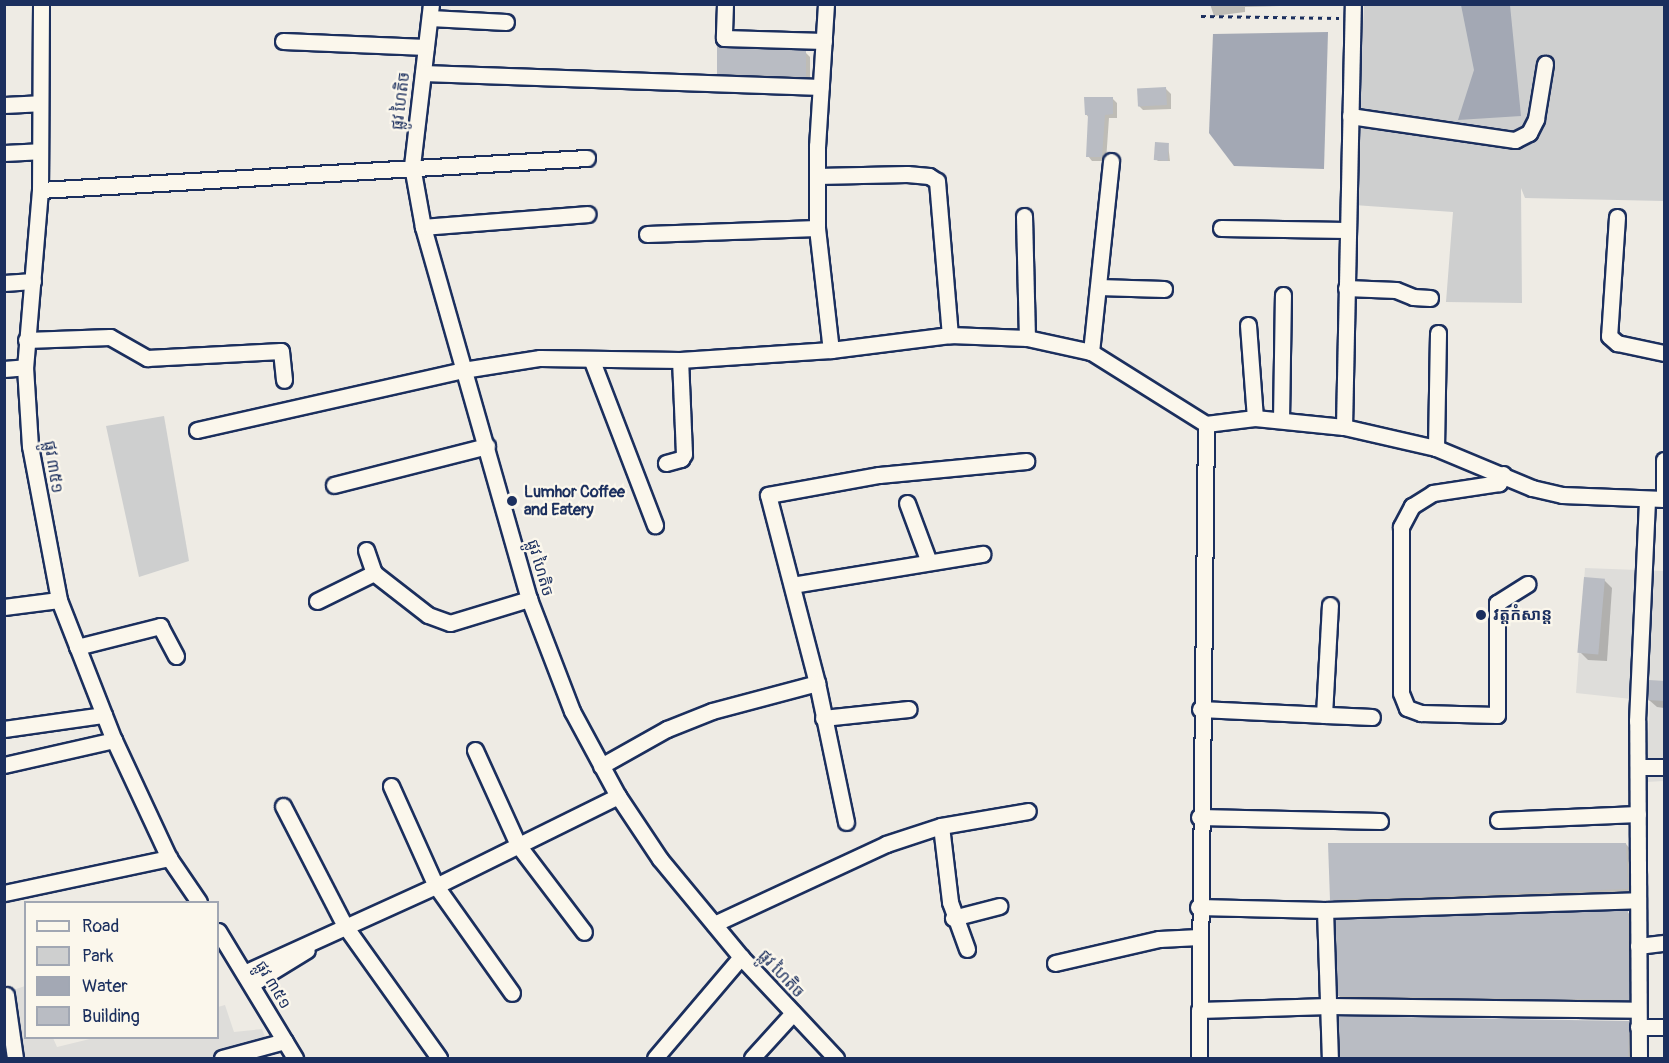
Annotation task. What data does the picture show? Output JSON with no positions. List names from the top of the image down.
{
  "streets": {
    "street": ["ផ្លូវ ហៃតិច", "ផ្លូវ ៣៥១"]
  },
  "places": ["Lumhor Coffee and Eatery", "វត្តកំសាន្ត"],
  "legend": [
    "Road",
    "Park",
    "Water",
    "Building"
  ]
}
